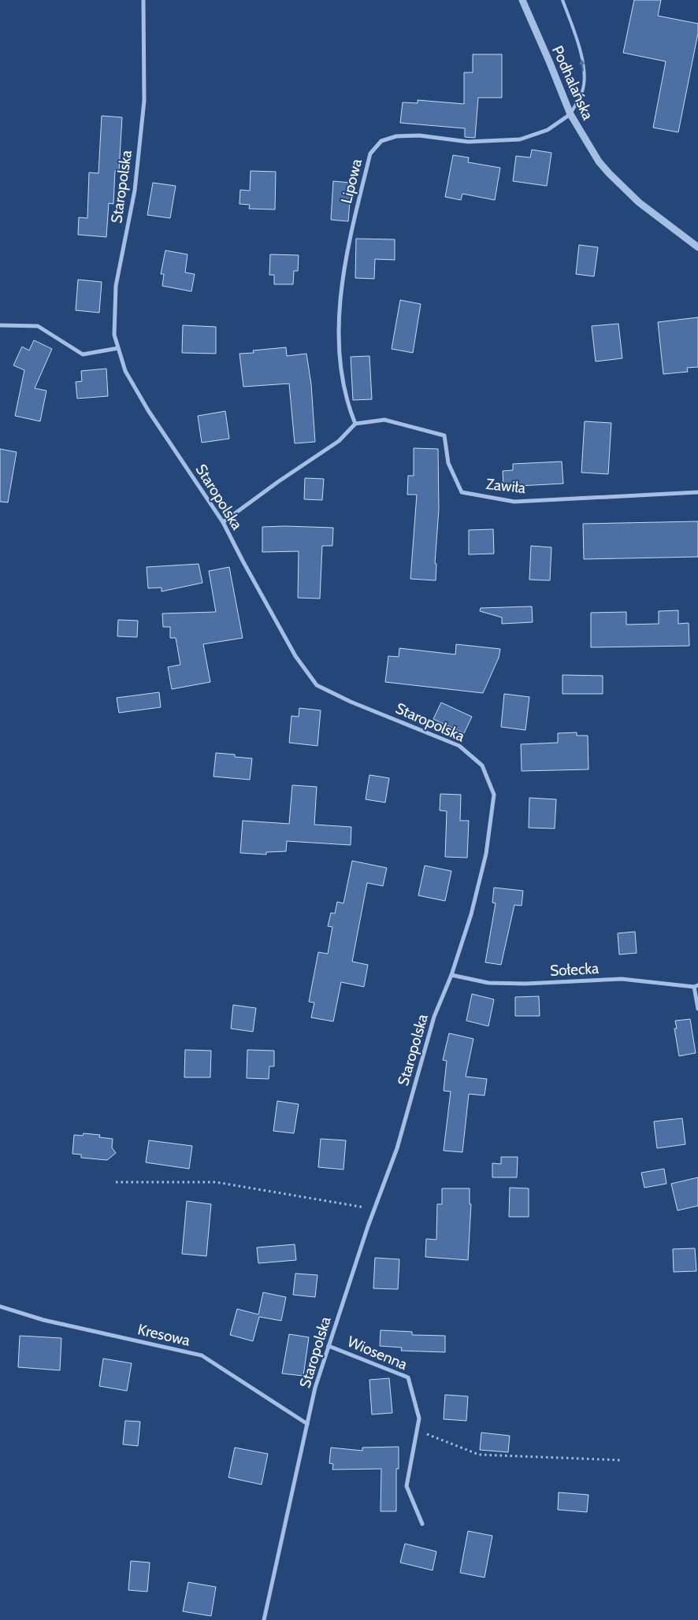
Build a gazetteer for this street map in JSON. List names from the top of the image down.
{
  "streets": {
    "street": [
      "Podhalańska",
      "Lipowa",
      "Staropolska",
      "Zawiła",
      "Sołecka",
      "Kresowa",
      "Wiosenna"
    ]
  },
  "crossings": [
    ["Podhalańska", "Lipowa"],
    ["Lipowa", "Zawiła"],
    ["Staropolska", "Sołecka"],
    ["Staropolska", "Kresowa"],
    ["Staropolska", "Wiosenna"]
  ]
}
